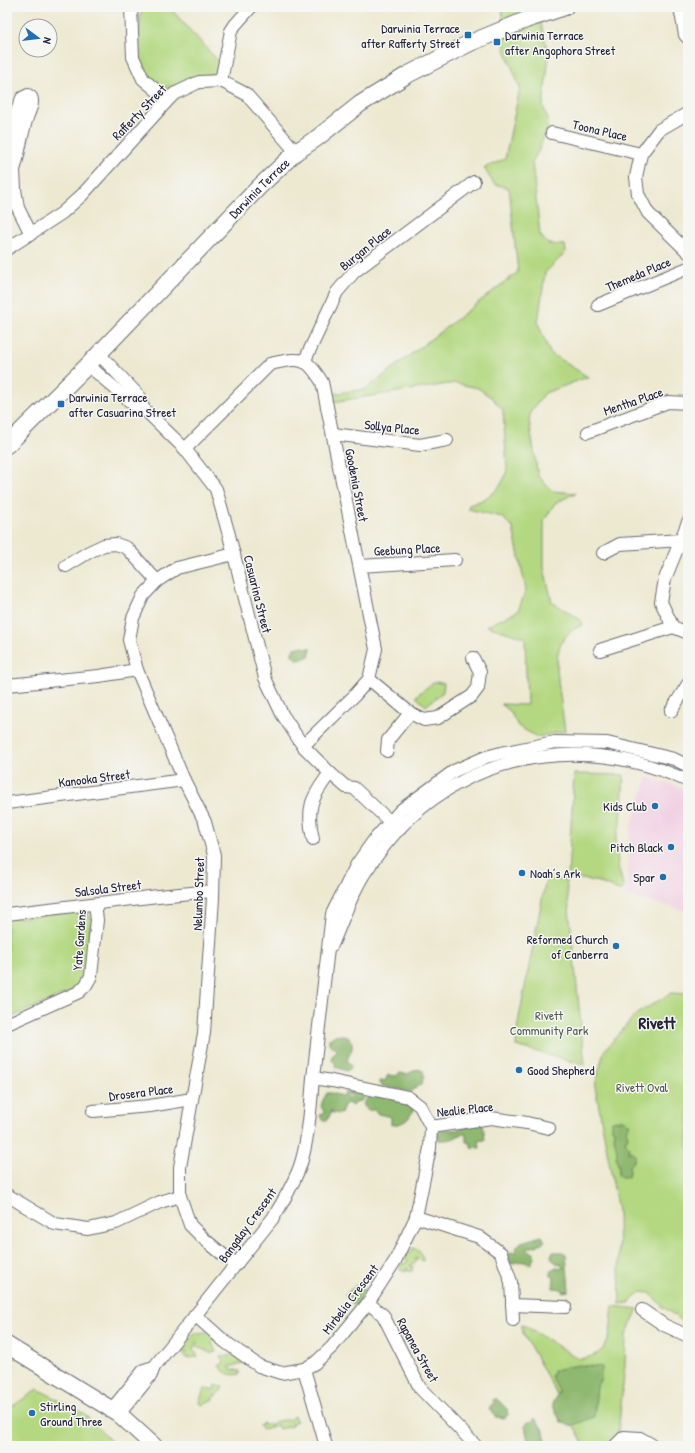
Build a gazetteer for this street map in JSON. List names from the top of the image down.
{
  "streets": {
    "main road": ["Darwinia Terrace"],
    "street": [
      "Rafferty Street",
      "Toona Place",
      "Burgan Place",
      "Themeda Place",
      "Mentha Place",
      "Sollya Place",
      "Goodenia Street",
      "Geebung Place",
      "Casuarina Street",
      "Kanooka Street",
      "Salsola Street",
      "Nelumbo Street",
      "Yate Gardens",
      "Drosera Place",
      "Nealie Place",
      "Bangalay Crescent",
      "Mirbelia Crescent",
      "Rapanea Street"
    ]
  },
  "crossings": [
    ["Rafferty Street", "Darwinia Terrace"],
    ["Darwinia Terrace", "Casuarina Street"],
    ["Burgan Place", "Goodenia Street"],
    ["Sollya Place", "Goodenia Street"],
    ["Goodenia Street", "Geebung Place"],
    ["Goodenia Street", "Casuarina Street"],
    ["Casuarina Street", "Nelumbo Street"],
    ["Casuarina Street", "Bangalay Crescent"],
    ["Kanooka Street", "Nelumbo Street"],
    ["Salsola Street", "Nelumbo Street"],
    ["Salsola Street", "Yate Gardens"],
    ["Nelumbo Street", "Drosera Place"],
    ["Nelumbo Street", "Bangalay Crescent"],
    ["Nealie Place", "Mirbelia Crescent"],
    ["Bangalay Crescent", "Mirbelia Crescent"],
    ["Mirbelia Crescent", "Rapanea Street"]
  ],
  "districts": ["Rivett"],
  "parks": ["Rivett Community Park", "Rivett Oval"],
  "places": {
    "transit": ["Darwinia Terrace after Rafferty Street", "Darwinia Terrace after Angophora Street", "Darwinia Terrace after Casuarina Street"],
    "other": [
      "Kids Club",
      "Pitch Black",
      "Noah’s Ark",
      "Spar",
      "Reformed Church of Canberra",
      "Good Shepherd",
      "Stirling Ground Three"
    ]
  },
  "north": "right"
}
